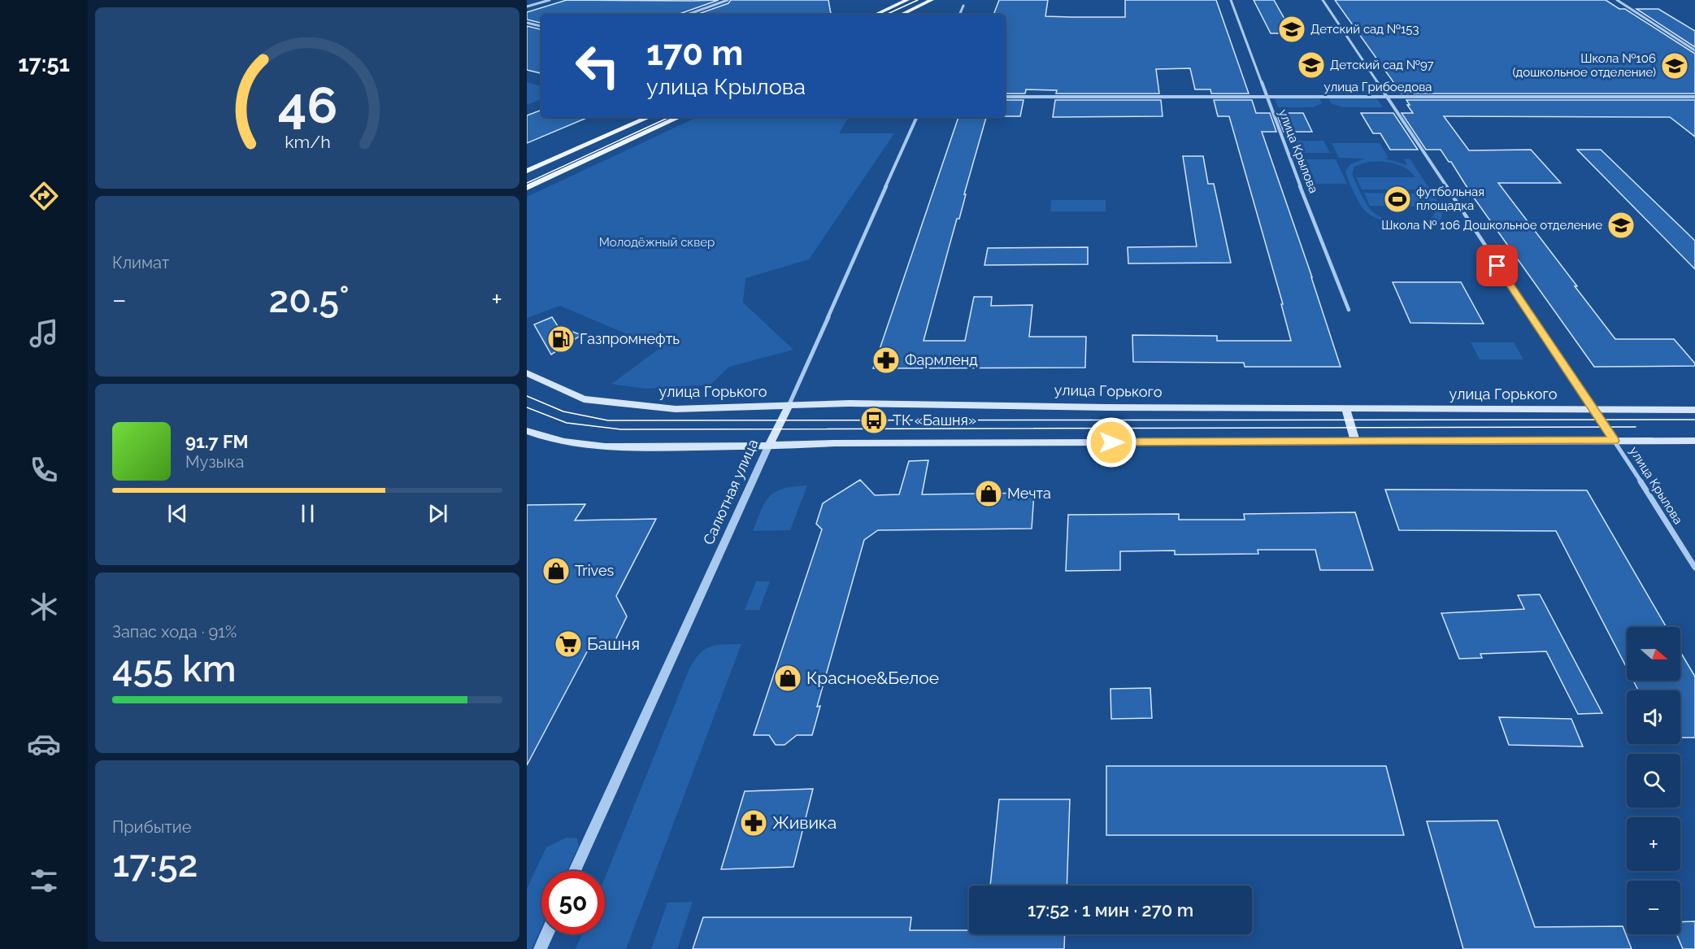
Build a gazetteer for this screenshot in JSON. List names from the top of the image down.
{
  "streets": {
    "main road": ["улица Горького", "Салютная улица"],
    "street": ["улица Грибоедова", "улица Крылова"]
  },
  "crossings": [
    ["улица Грибоедова", "улица Крылова"],
    ["улица Крылова", "улица Горького"],
    ["улица Горького", "Салютная улица"]
  ],
  "parks": ["Молодёжный сквер"],
  "places": {
    "school or university": [
      "Детский сад №153",
      "Детский сад №97",
      "Школа №106 (дошкольное отделение)",
      "Школа № 106 Дошкольное отделение"
    ],
    "sports": ["футбольная площадка"],
    "fuel station": ["Газпромнефть"],
    "pharmacy": ["Фармленд", "Живика"],
    "bus stop": ["ТК «Башня»"],
    "shop": ["Мечта", "Trives", "Красное&Белое"],
    "supermarket": ["Башня"]
  },
  "north": "right",
  "page": {
    "tabs": "17:51",
    "turn": ["170 m", "улица Крылова"],
    "tile": [
      "Климат",
      ["Запас хода · 91%", "455 km"],
      ["Прибытие", "17:52"]
    ],
    "heat": ["−", "20.5°", "+"],
    "song": ["91.7 FM", "Музыка"],
    "map_buttons": ["+", "−"],
    "limit": "50",
    "trip": "17:52 · 1 мин · 270 m",
    "gauge": ["46", "km/h"]
  }
}
